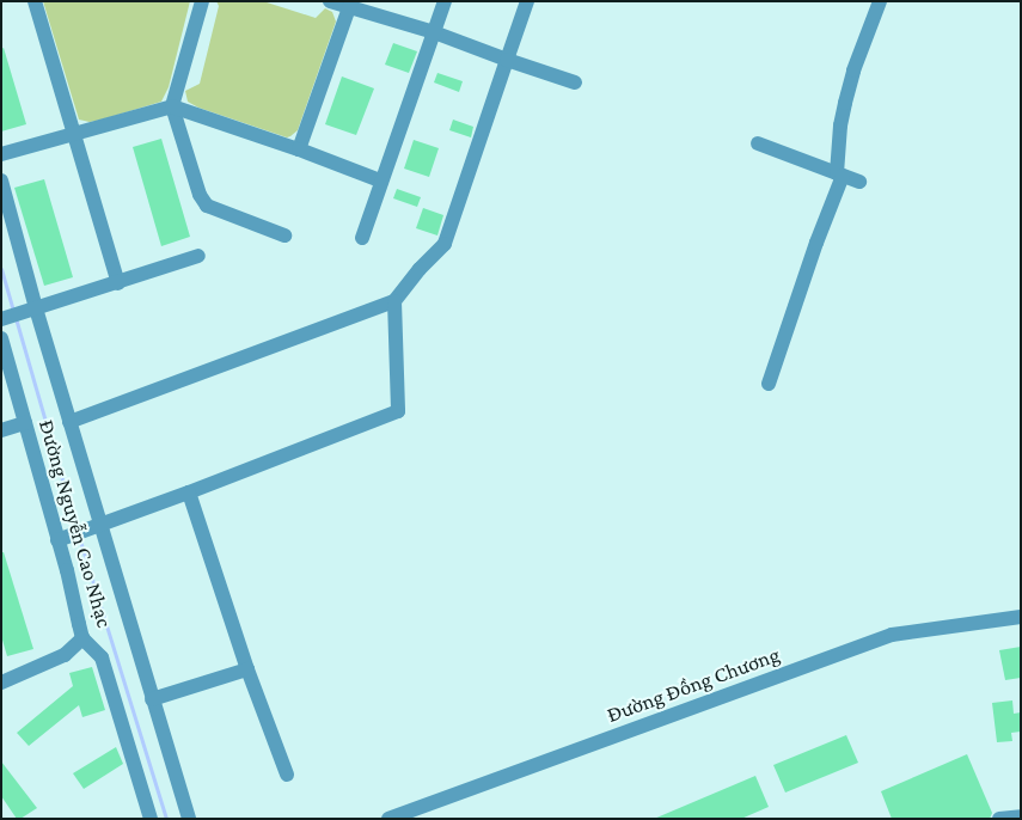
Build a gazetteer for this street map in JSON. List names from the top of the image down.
{
  "streets": {
    "street": ["Đường Nguyễn Cao Nhạc", "Đường Đồng Chương"]
  }
}
